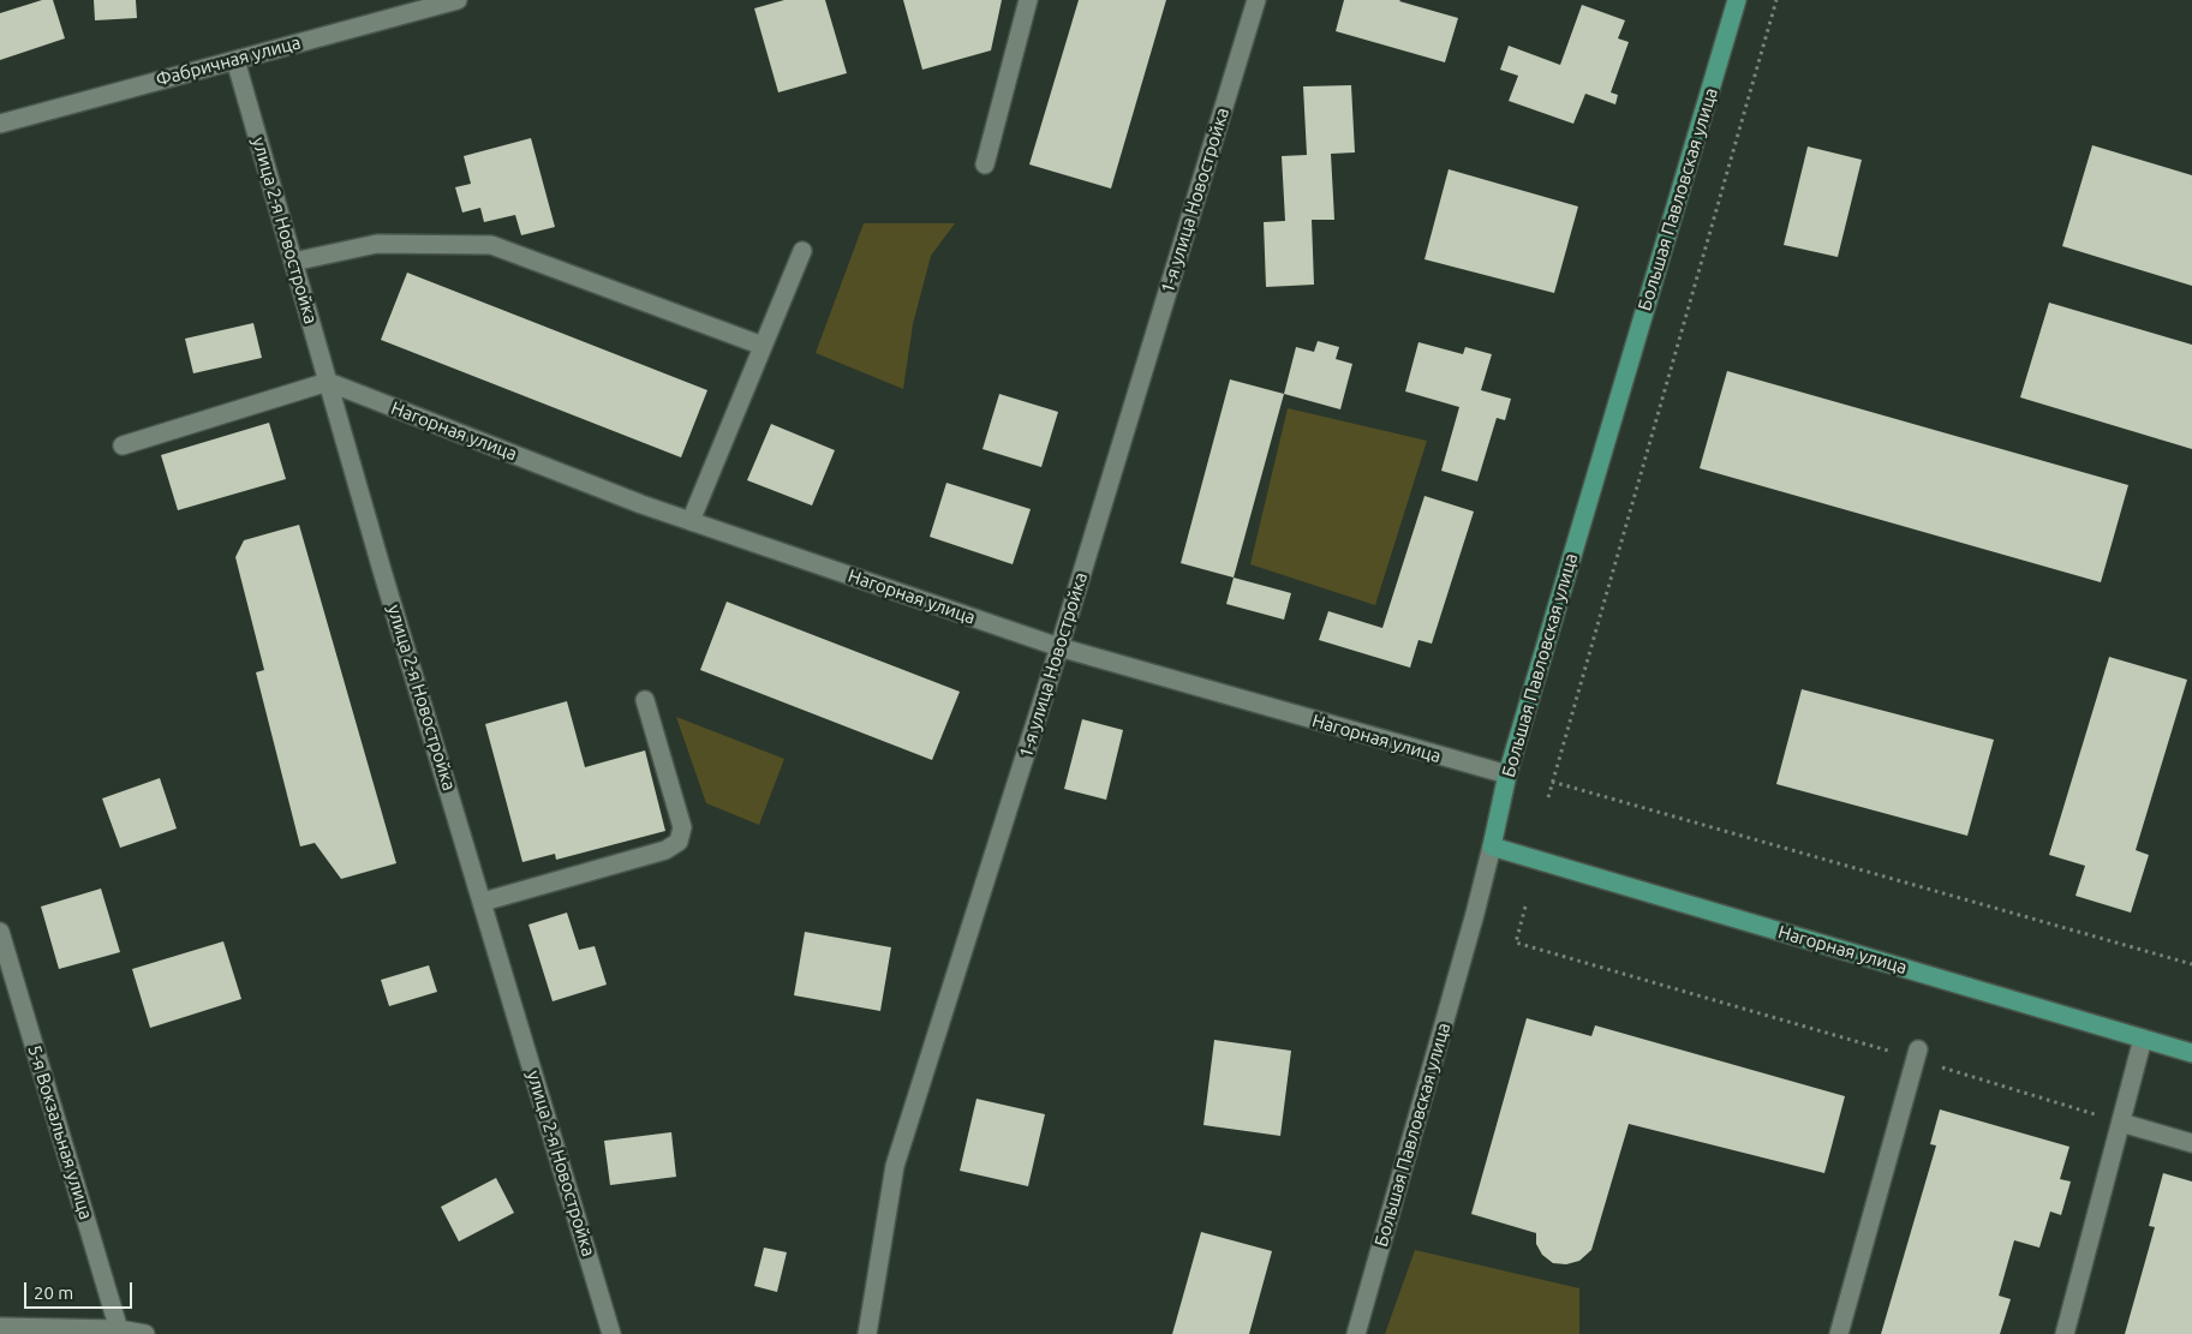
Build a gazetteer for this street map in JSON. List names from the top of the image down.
{
  "streets": {
    "main road": ["Большая Павловская улица", "Нагорная улица"],
    "street": [
      "Фабричная улица",
      "1-я улица Новостройка",
      "улица 2-я Новостройка",
      "5-я Вокзальная улица"
    ]
  },
  "crossings": [
    ["Фабричная улица", "улица 2-я Новостройка"],
    ["Большая Павловская улица", "Нагорная улица"],
    ["1-я улица Новостройка", "Нагорная улица"],
    ["улица 2-я Новостройка", "Нагорная улица"]
  ],
  "scale_bar": "20 m"
}
